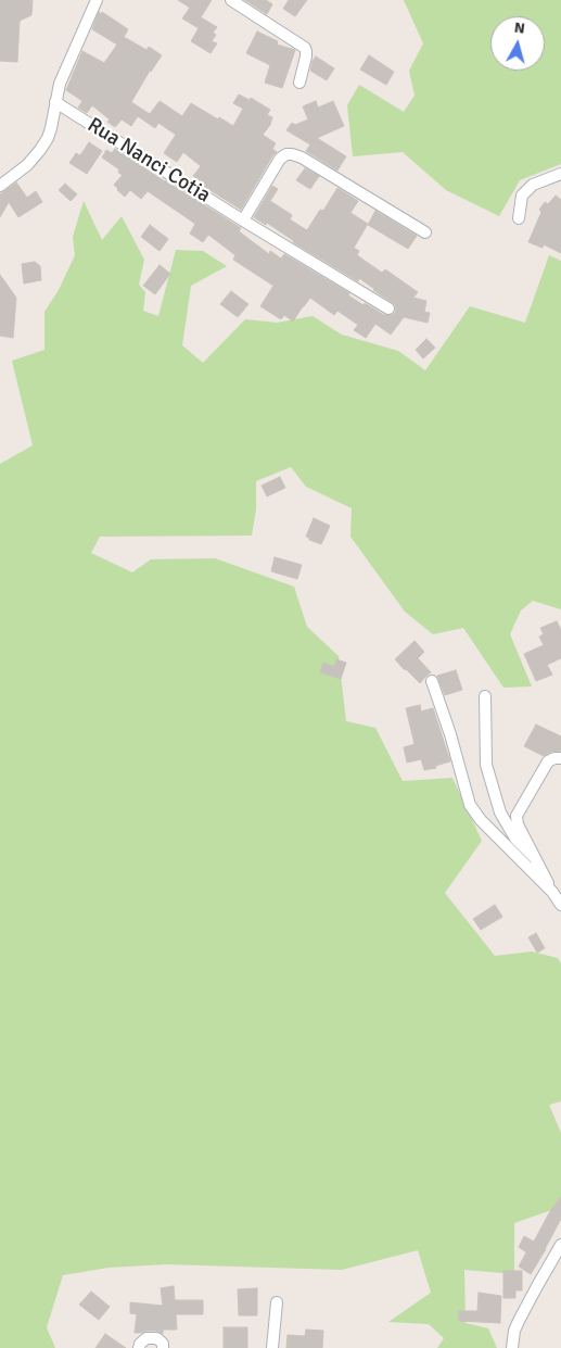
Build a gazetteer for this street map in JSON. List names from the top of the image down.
{
  "streets": {
    "street": ["Rua Nanci Cotia"]
  },
  "north": "top"
}
